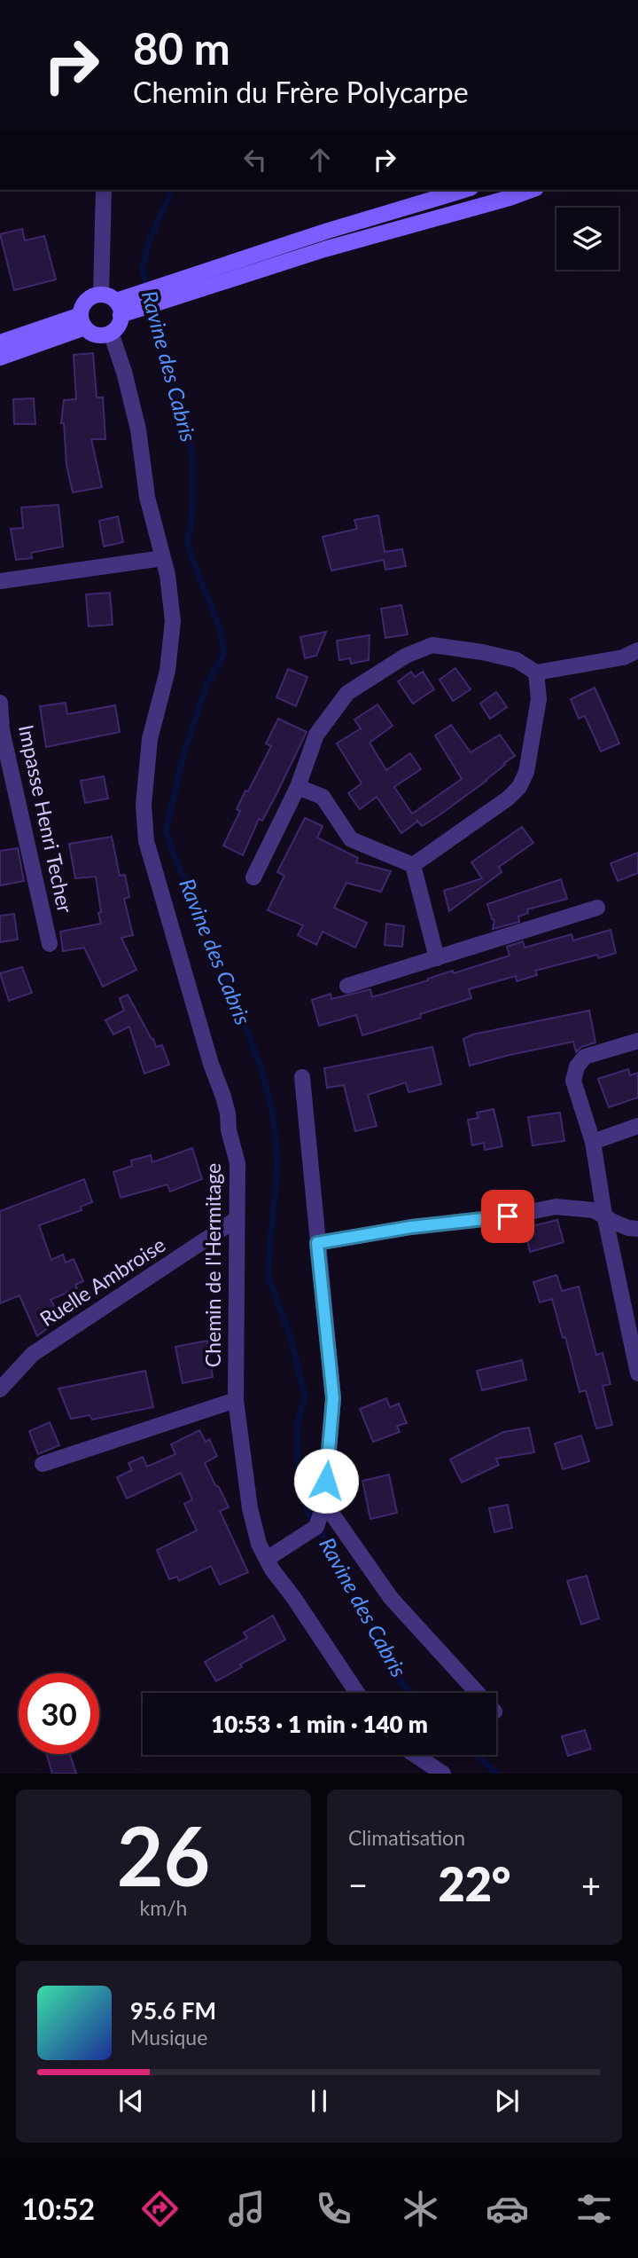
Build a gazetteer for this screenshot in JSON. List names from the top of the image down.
{
  "streets": {
    "street": ["Impasse Henri Techer", "Chemin de l'Hermitage", "Ruelle Ambroise"]
  },
  "crossings": [
    ["Chemin de l'Hermitage", "Ruelle Ambroise"]
  ],
  "water": ["Ravine des Cabris"],
  "page": {
    "turn": ["80 m", "Chemin du Frère Polycarpe"],
    "limit": "30",
    "trip": "10:53 · 1 min · 140 m",
    "tile": [
      ["26", "km/h"],
      "Climatisation"
    ],
    "heat": ["−", "22°", "+"],
    "song": ["95.6 FM", "Musique"],
    "tabs": "10:52"
  }
}
